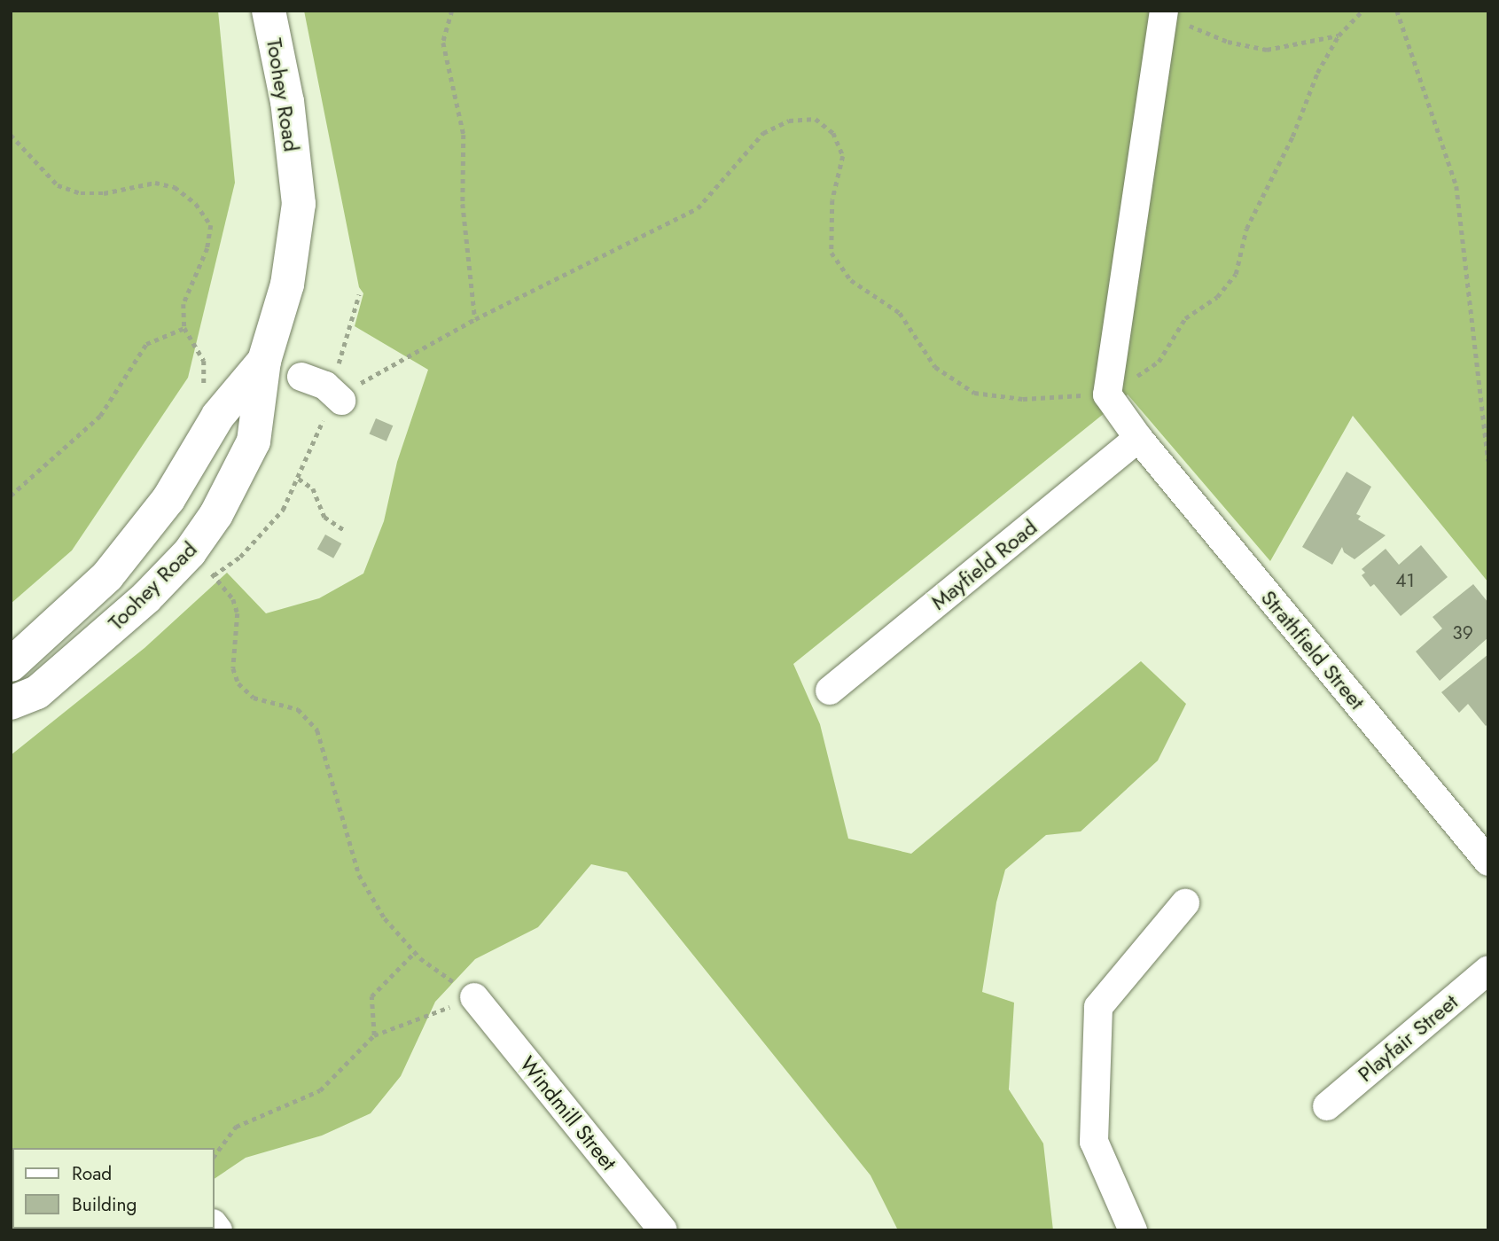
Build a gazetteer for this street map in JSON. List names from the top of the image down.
{
  "streets": {
    "main road": ["Toohey Road"],
    "street": [
      "Mayfield Road",
      "Strathfield Street",
      "Playfair Street",
      "Windmill Street"
    ]
  },
  "crossings": [
    ["Mayfield Road", "Strathfield Street"]
  ],
  "house_numbers": ["41", "39"],
  "legend": ["Road", "Building"]
}
